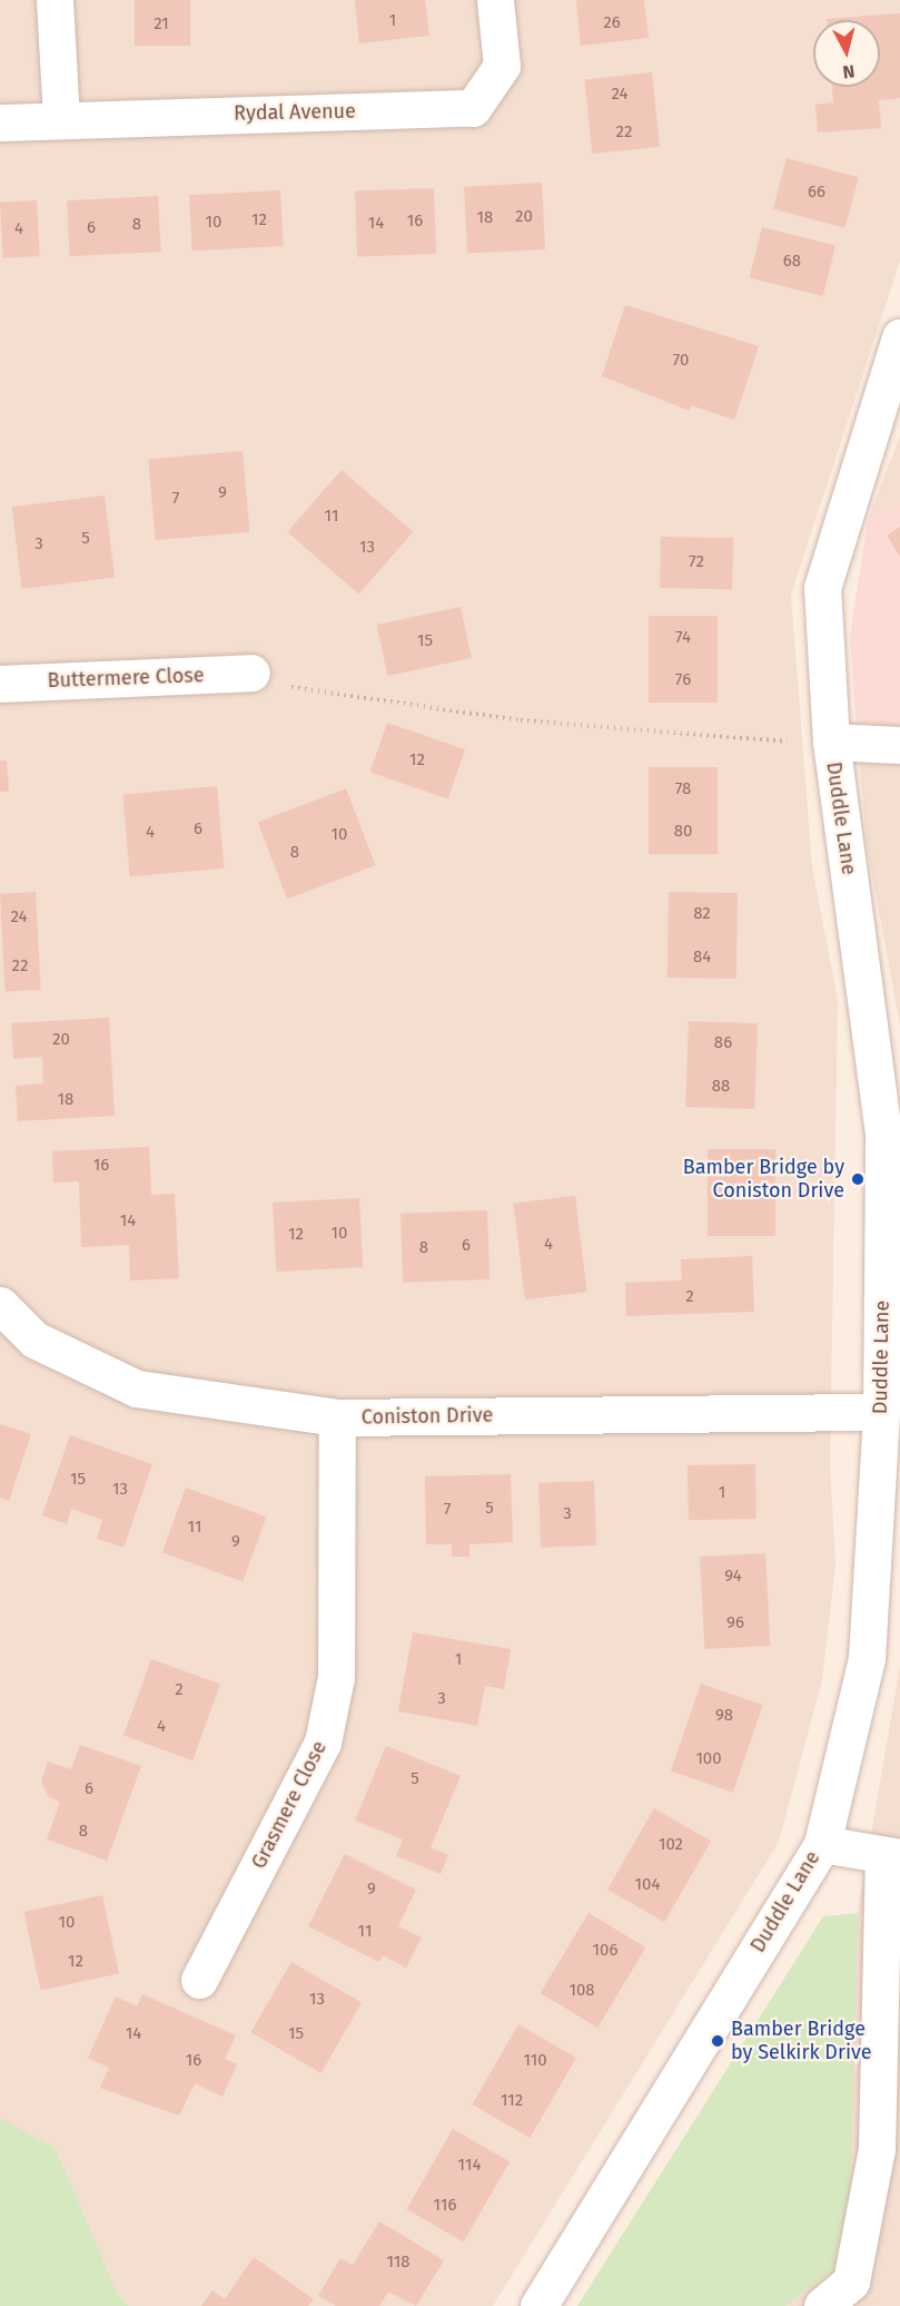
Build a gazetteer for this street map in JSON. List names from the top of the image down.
{
  "streets": {
    "street": [
      "Rydal Avenue",
      "Buttermere Close",
      "Duddle Lane",
      "Coniston Drive",
      "Grasmere Close"
    ]
  },
  "crossings": [
    ["Duddle Lane", "Coniston Drive"],
    ["Coniston Drive", "Grasmere Close"]
  ],
  "places": ["Bamber Bridge by Coniston Drive", "Bamber Bridge by Selkirk Drive"],
  "house_numbers": [
    "1",
    "26",
    "21",
    "24",
    "22",
    "66",
    "20",
    "18",
    "12",
    "16",
    "10",
    "14",
    "8",
    "6",
    "4",
    "68",
    "70",
    "9",
    "7",
    "11",
    "5",
    "3",
    "13",
    "72",
    "74",
    "15",
    "76",
    "12",
    "78",
    "6",
    "80",
    "4",
    "10",
    "8",
    "82",
    "24",
    "84",
    "22",
    "20",
    "86",
    "88",
    "18",
    "16",
    "14",
    "10",
    "12",
    "4",
    "6",
    "8",
    "2",
    "15",
    "13",
    "1",
    "5",
    "7",
    "3",
    "11",
    "9",
    "94",
    "96",
    "1",
    "2",
    "3",
    "98",
    "4",
    "100",
    "5",
    "6",
    "8",
    "102",
    "104",
    "9",
    "10",
    "11",
    "106",
    "12",
    "108",
    "13",
    "14",
    "15",
    "16",
    "110",
    "112",
    "114",
    "116",
    "118"
  ],
  "north": "bottom"
}
